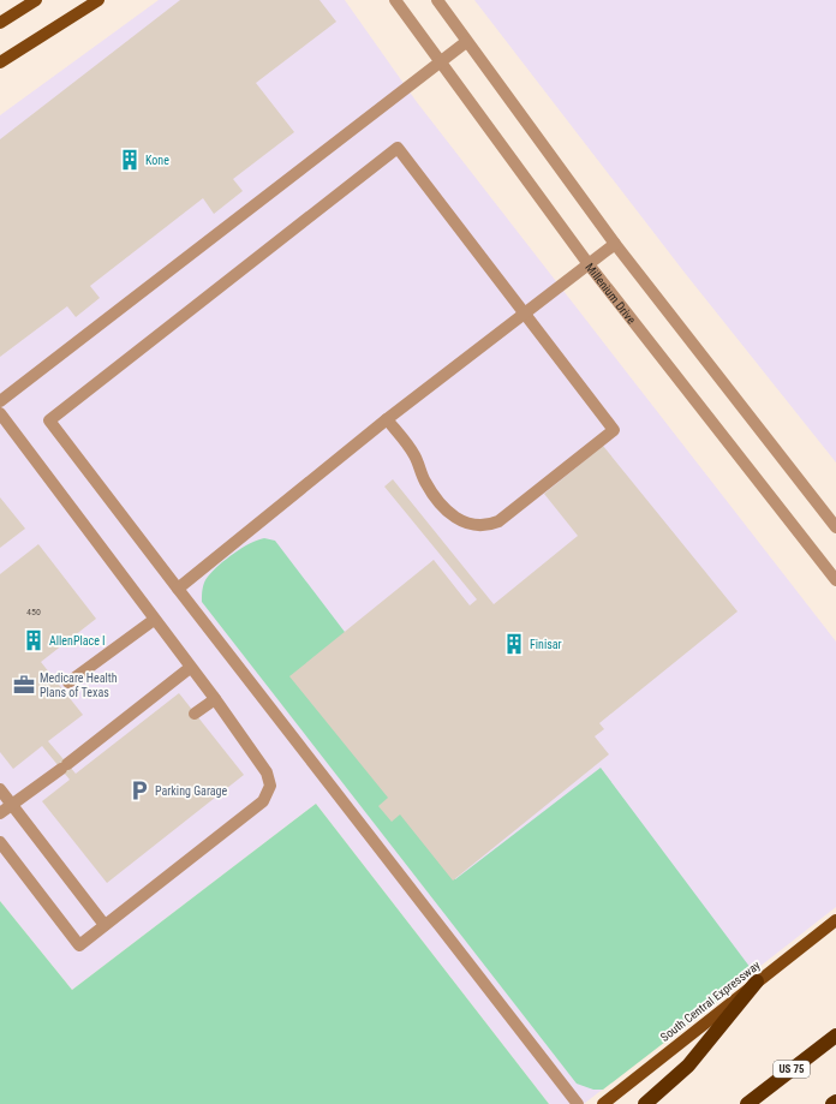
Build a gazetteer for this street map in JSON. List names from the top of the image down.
{
  "streets": {
    "highway": ["US 75"],
    "main road": ["South Central Expressway"],
    "street": ["Millenium Drive"]
  },
  "places": {
    "building": ["Kone", "AllenPlace I", "Finisar"],
    "office": ["Medicare Health Plans of Texas"],
    "parking": ["Parking Garage"]
  },
  "house_numbers": ["450"]
}
